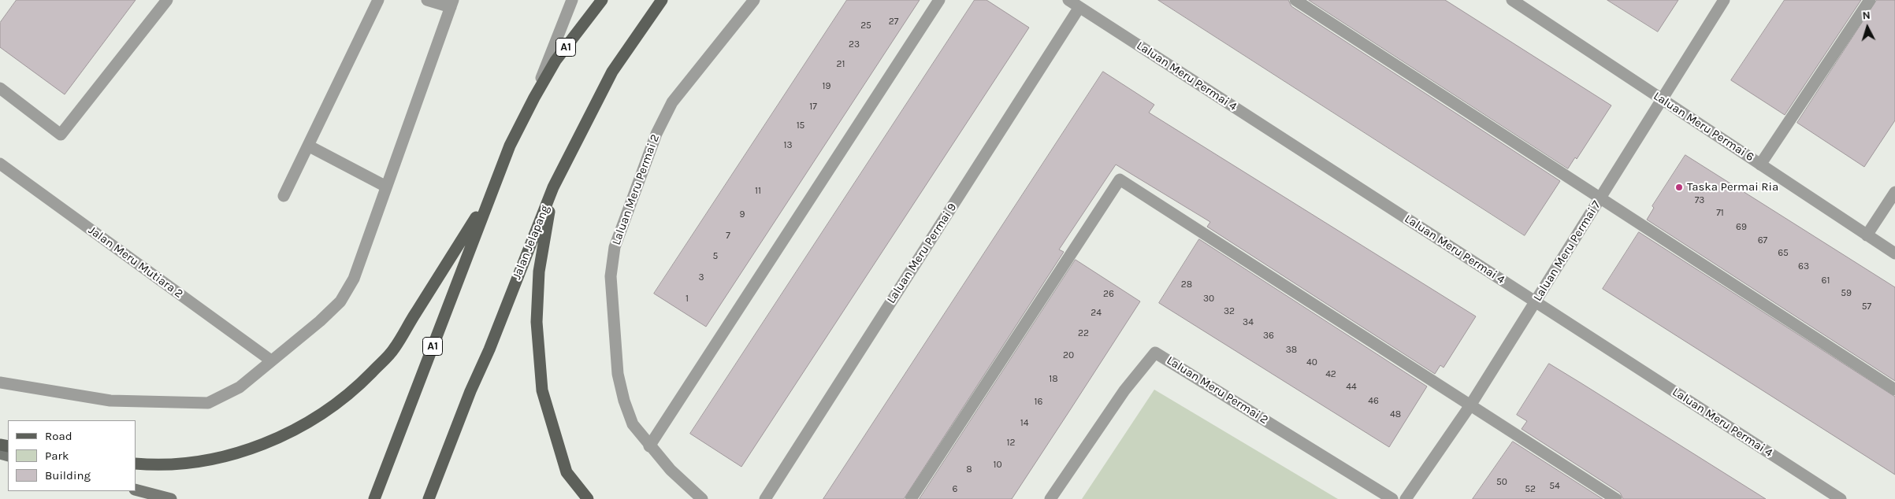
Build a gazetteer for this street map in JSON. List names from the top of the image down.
{
  "streets": {
    "main road": ["A1", "Jalan Jelapang"],
    "street": [
      "Laluan Meru Permai 4",
      "Laluan Meru Permai 6",
      "Laluan Meru Permai 2",
      "Laluan Meru Permai 7",
      "Laluan Meru Permai 9",
      "Jalan Meru Mutiara 2"
    ]
  },
  "crossings": [
    ["Laluan Meru Permai 4", "Laluan Meru Permai 7"],
    ["Laluan Meru Permai 4", "Laluan Meru Permai 9"],
    ["Laluan Meru Permai 6", "Laluan Meru Permai 7"]
  ],
  "places": ["Taska Permai Ria"],
  "house_numbers": [
    "27",
    "25",
    "23",
    "21",
    "19",
    "17",
    "15",
    "13",
    "11",
    "73",
    "71",
    "9",
    "69",
    "7",
    "67",
    "65",
    "5",
    "63",
    "3",
    "61",
    "28",
    "59",
    "26",
    "1",
    "30",
    "57",
    "32",
    "24",
    "34",
    "22",
    "36",
    "38",
    "20",
    "40",
    "42",
    "18",
    "44",
    "46",
    "16",
    "48",
    "14",
    "12",
    "10",
    "8",
    "50",
    "54",
    "6",
    "52"
  ],
  "legend": ["Road", "Park", "Building"],
  "north": "top"
}
